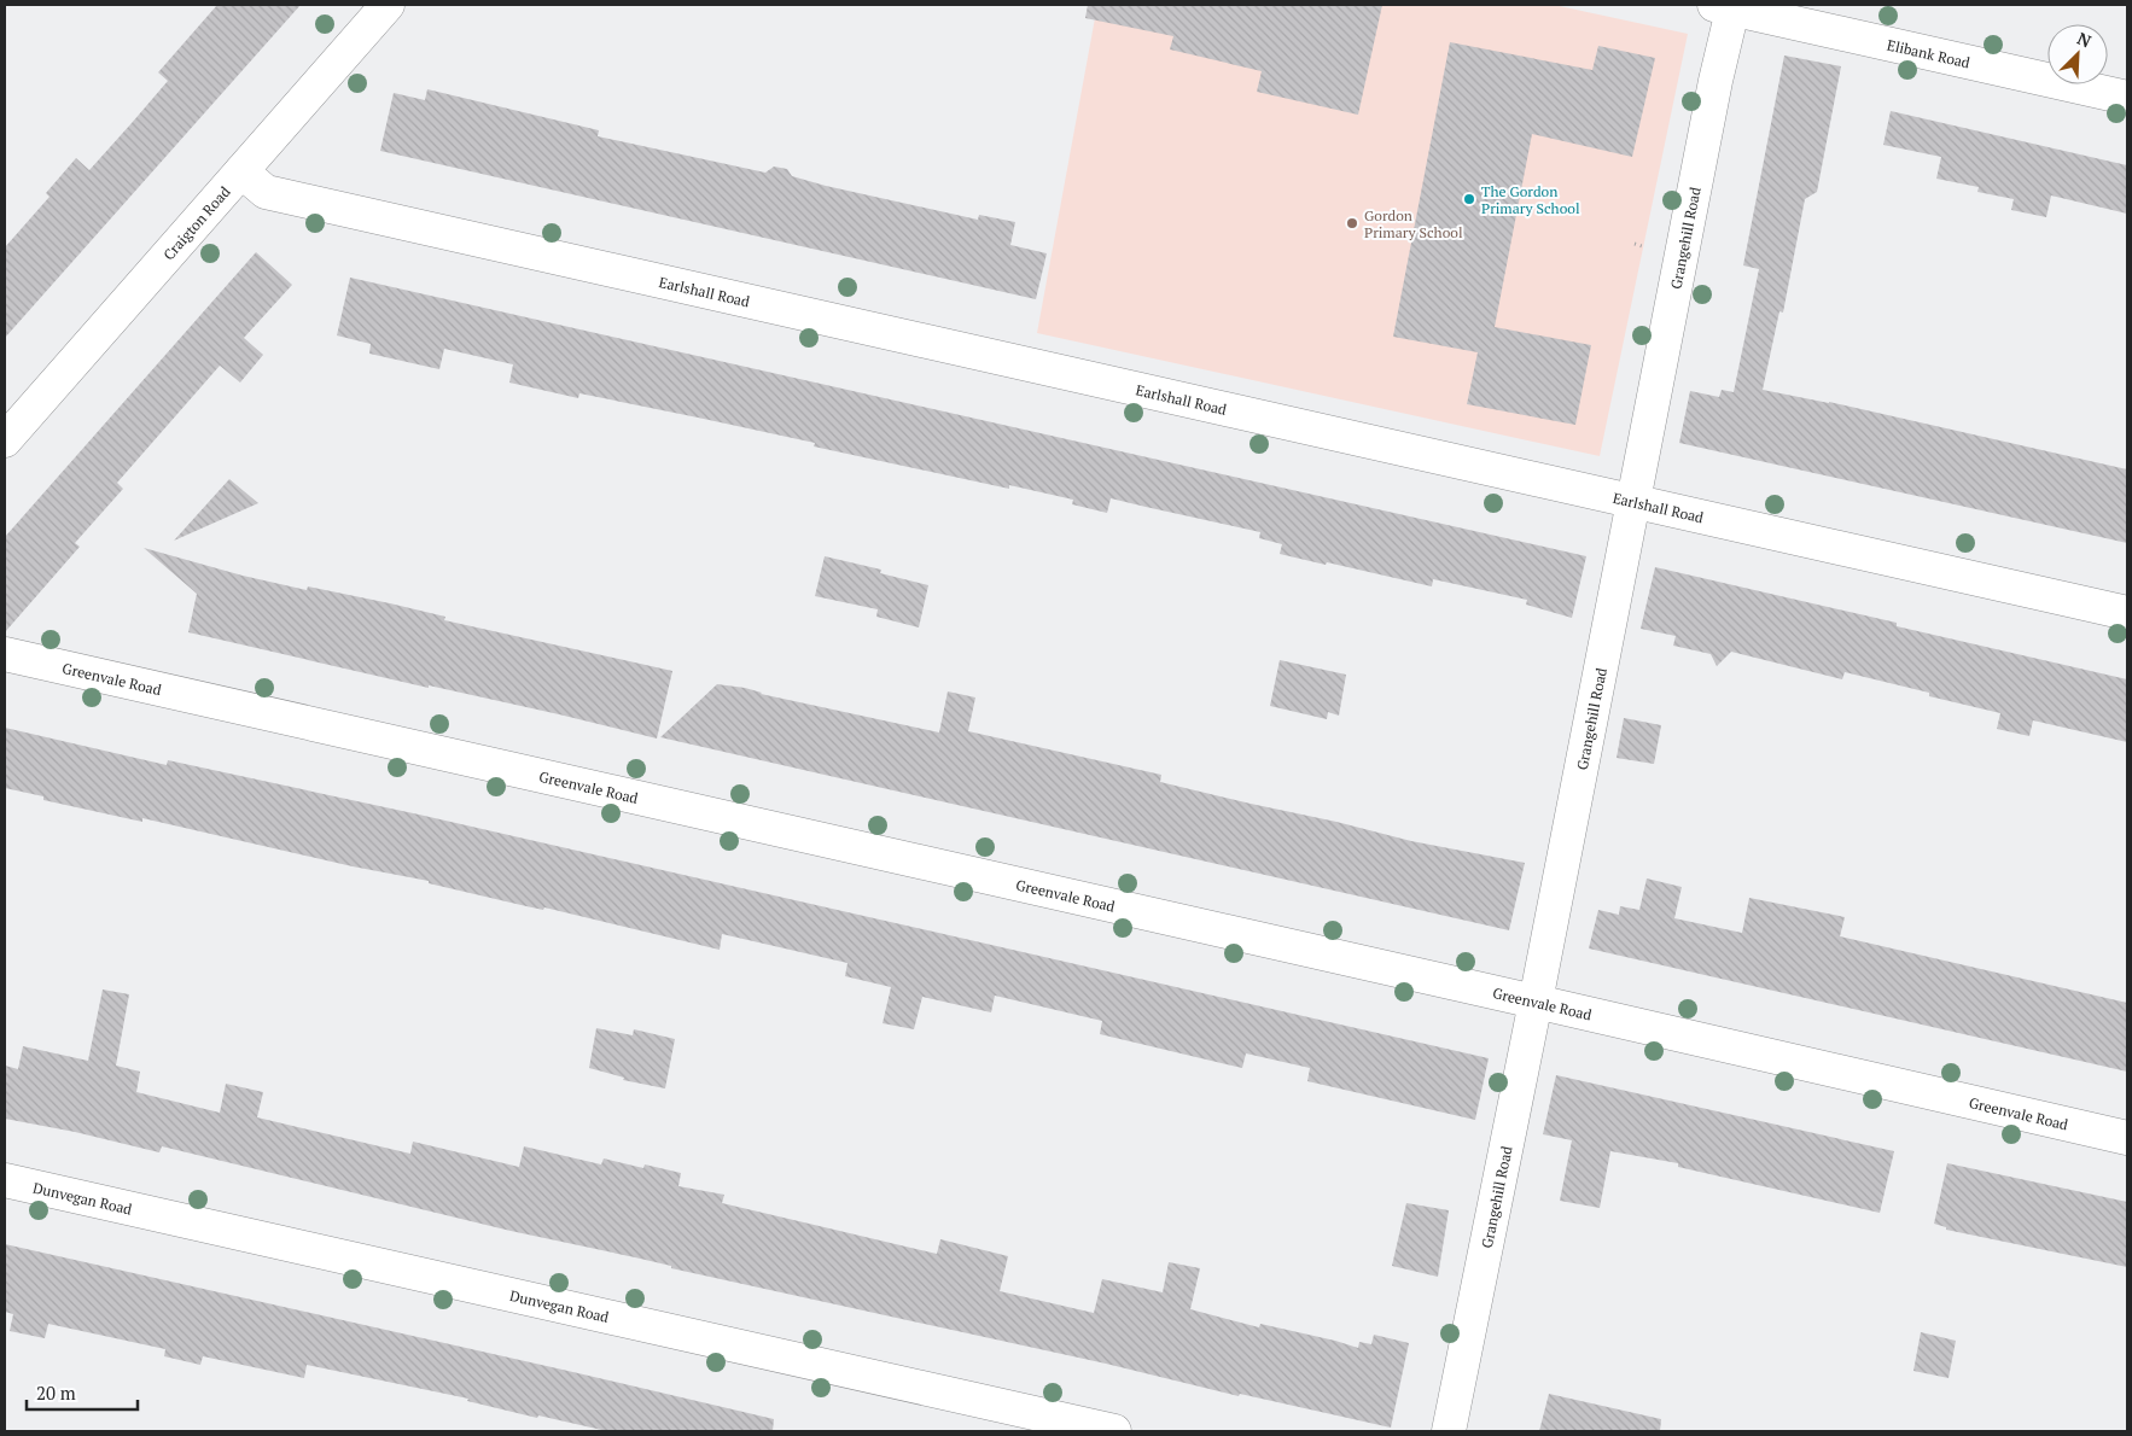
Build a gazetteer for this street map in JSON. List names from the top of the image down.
{
  "streets": {
    "street": [
      "Elibank Road",
      "Craigton Road",
      "Grangehill Road",
      "Earlshall Road",
      "Greenvale Road",
      "Dunvegan Road"
    ]
  },
  "crossings": [
    ["Elibank Road", "Grangehill Road"],
    ["Craigton Road", "Earlshall Road"],
    ["Grangehill Road", "Earlshall Road"],
    ["Grangehill Road", "Greenvale Road"]
  ],
  "places": ["The Gordon Primary School", "Gordon Primary School"],
  "scale_bar": "20 m",
  "north": "top right"
}
